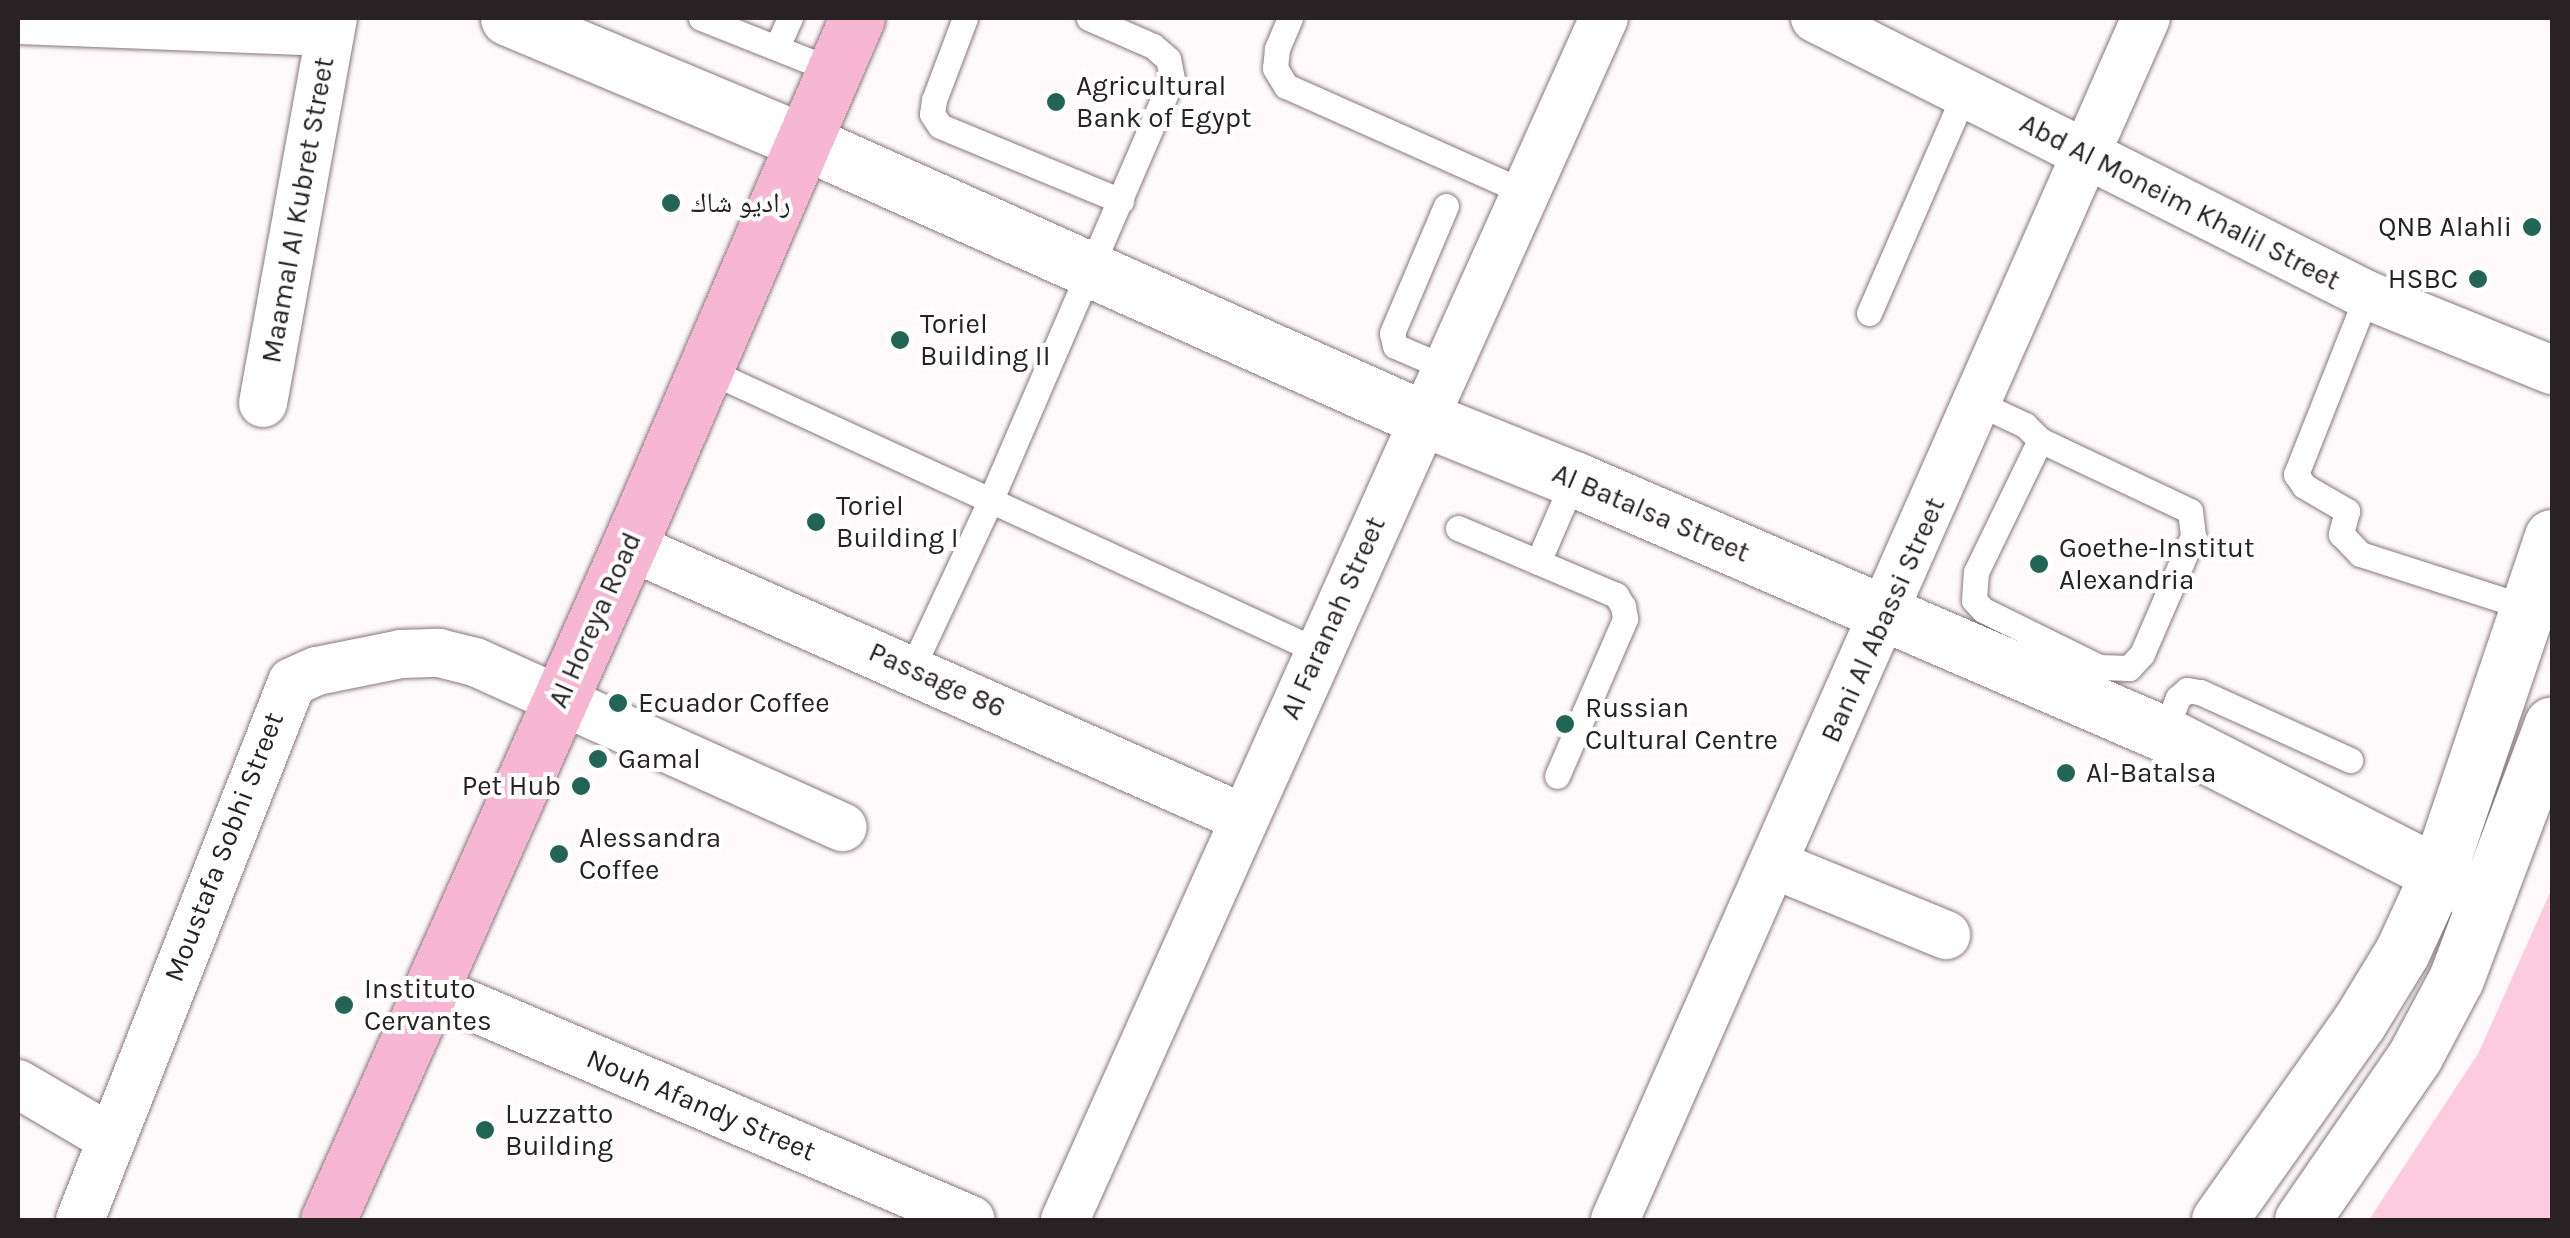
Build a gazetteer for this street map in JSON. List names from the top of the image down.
{
  "streets": {
    "main road": ["Al Horeya Road"],
    "street": [
      "Abd Al Moneim Khalil Street",
      "Maamal Al Kubret Street",
      "Al Batalsa Street",
      "Al Faranah Street",
      "Bani Al Abassi Street",
      "Passage 86",
      "Moustafa Sobhi Street",
      "Nouh Afandy Street"
    ]
  },
  "crossings": [
    ["Abd Al Moneim Khalil Street", "Bani Al Abassi Street"],
    ["Al Batalsa Street", "Al Faranah Street"],
    ["Al Batalsa Street", "Al Horeya Road"],
    ["Al Batalsa Street", "Bani Al Abassi Street"],
    ["Al Faranah Street", "Passage 86"],
    ["Al Horeya Road", "Passage 86"],
    ["Al Horeya Road", "Moustafa Sobhi Street"],
    ["Al Horeya Road", "Nouh Afandy Street"]
  ],
  "places": [
    "Agricultural Bank of Egypt",
    "راديو شاك",
    "QNB Alahli",
    "HSBC",
    "Toriel Building II",
    "Toriel Building I",
    "Goethe-Institut Alexandria",
    "Ecuador Coffee",
    "Russian Cultural Centre",
    "Gamal",
    "Al-Batalsa",
    "Pet Hub",
    "Alessandra Coffee",
    "Instituto Cervantes",
    "Luzzatto Building"
  ]
}
